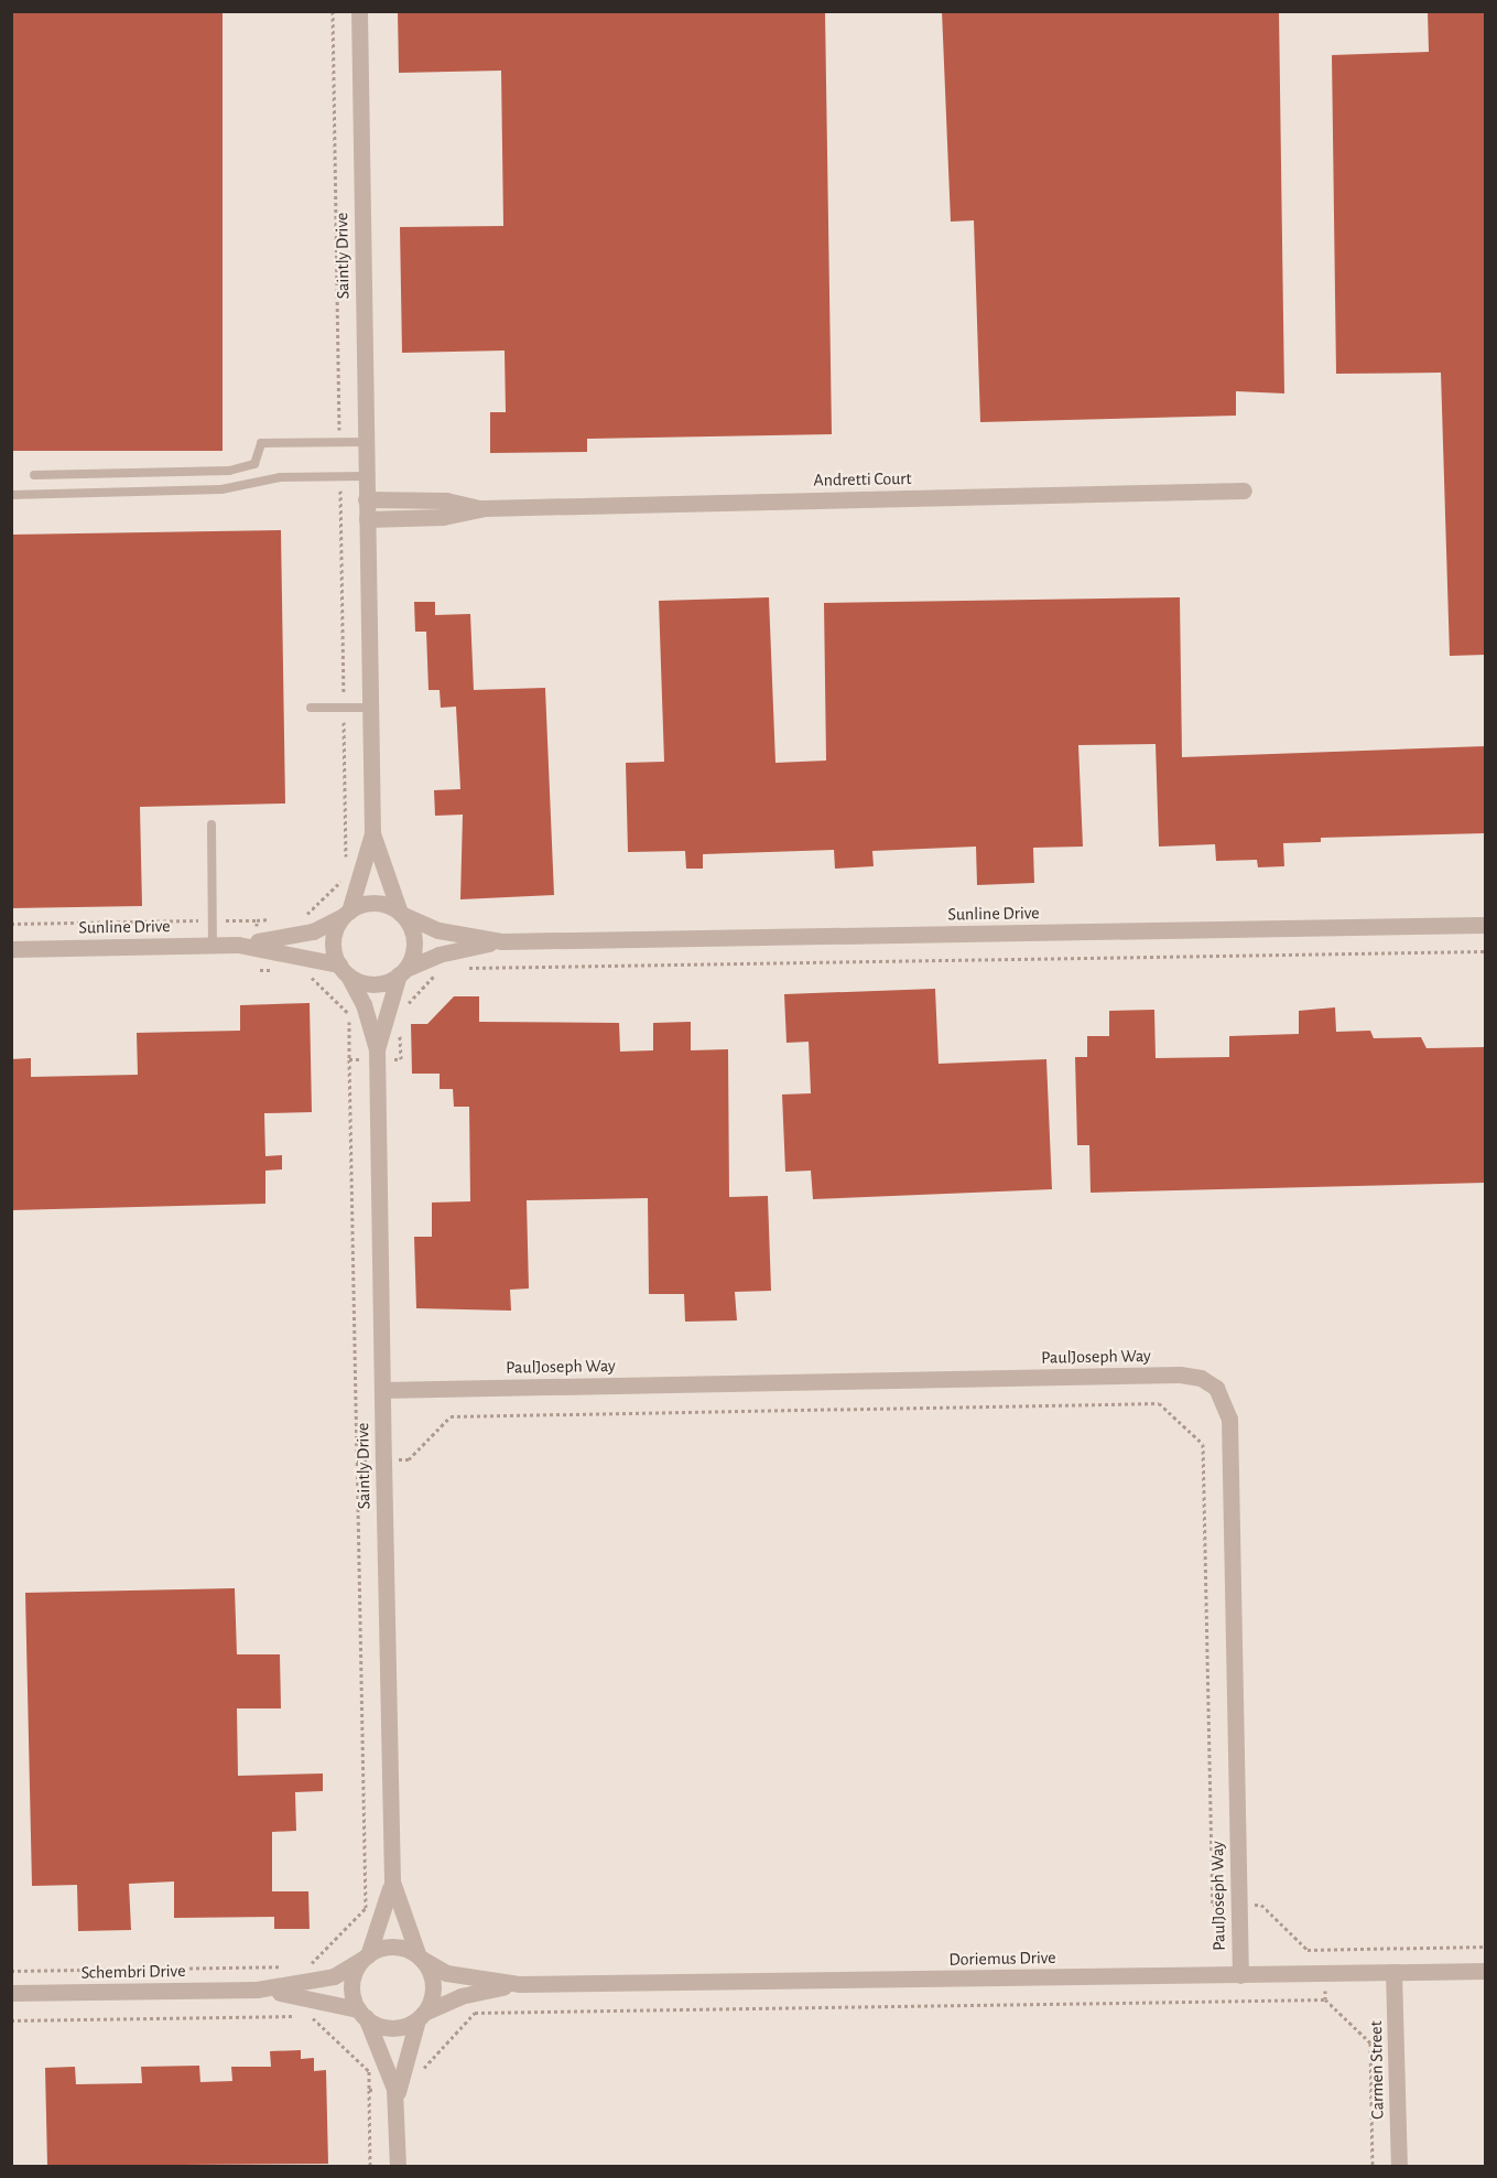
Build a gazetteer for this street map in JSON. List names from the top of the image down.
{
  "streets": {
    "street": [
      "Saintly Drive",
      "Andretti Court",
      "Sunline Drive",
      "PaulJoseph Way",
      "Doriemus Drive",
      "Schembri Drive",
      "Carmen Street"
    ]
  },
  "crossings": [
    ["Saintly Drive", "Sunline Drive"],
    ["Saintly Drive", "PaulJoseph Way"],
    ["Saintly Drive", "Doriemus Drive"],
    ["Saintly Drive", "Schembri Drive"],
    ["PaulJoseph Way", "Doriemus Drive"],
    ["Doriemus Drive", "Schembri Drive"],
    ["Doriemus Drive", "Carmen Street"]
  ]
}
